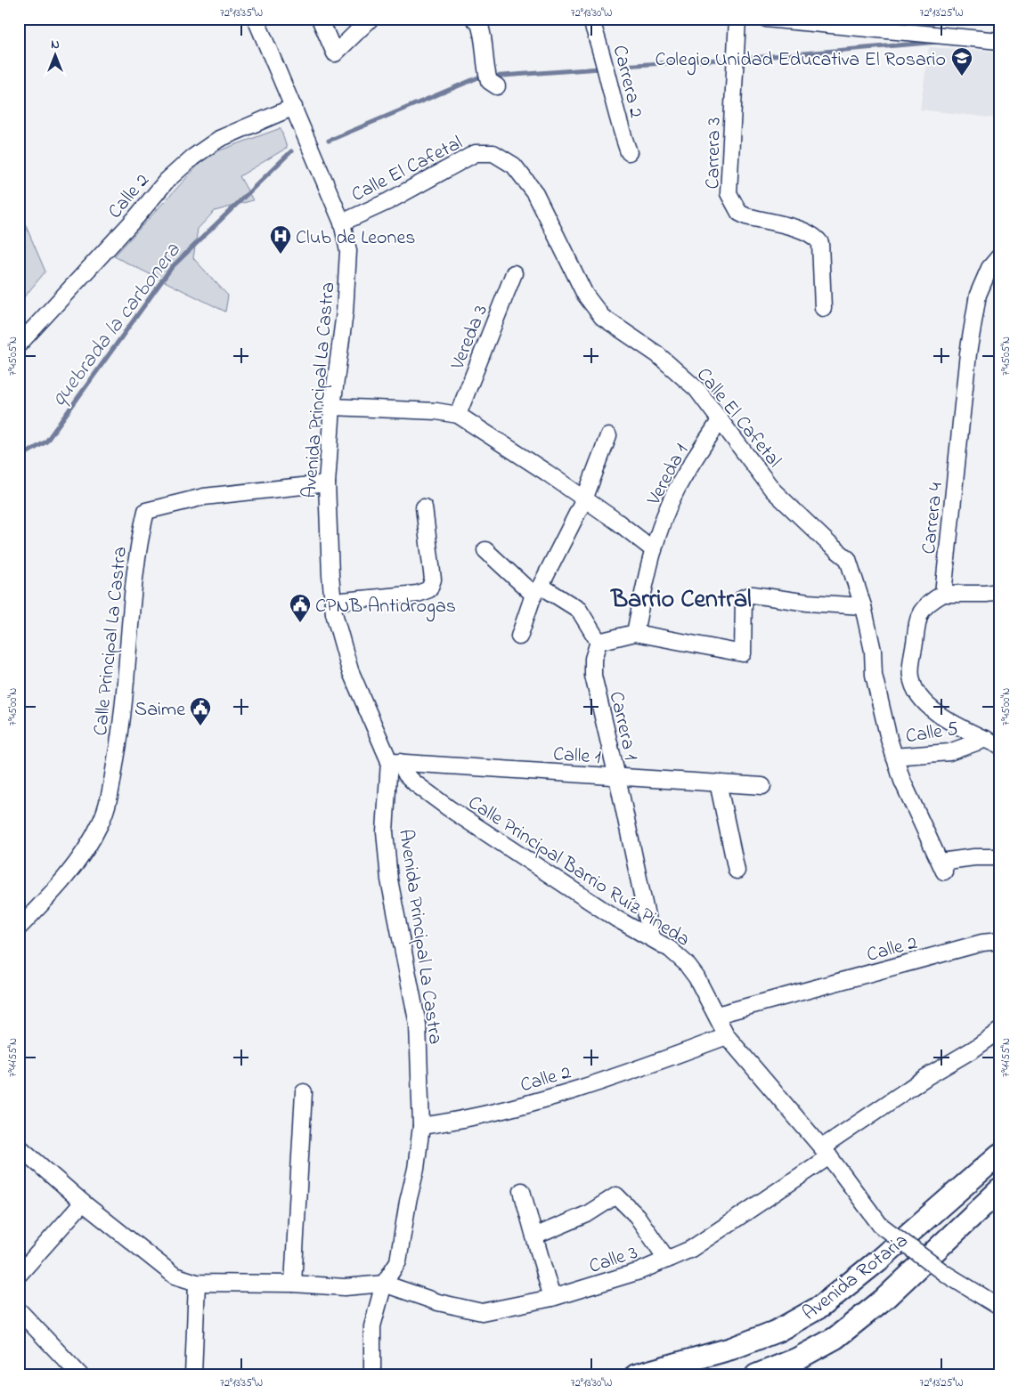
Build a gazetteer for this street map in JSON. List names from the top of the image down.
{
  "streets": {
    "main road": ["Avenida Rotaria"],
    "street": [
      "Carrera 2",
      "Carrera 3",
      "Calle El Cafetal",
      "Calle 2",
      "Vereda 3",
      "Avenida Principal La Castra",
      "Vereda 1",
      "Carrera 4",
      "Calle Principal La Castra",
      "Carrera 1",
      "Calle 5",
      "Calle 1",
      "Calle Principal Barrio Ruíz Pineda",
      "Calle 3"
    ]
  },
  "crossings": [
    ["Calle El Cafetal", "Avenida Principal La Castra"],
    ["Calle El Cafetal", "Vereda 1"],
    ["Calle El Cafetal", "Calle 5"],
    ["Calle 2", "Avenida Principal La Castra"],
    ["Calle 2", "Calle Principal Barrio Ruíz Pineda"],
    ["Avenida Principal La Castra", "Calle Principal La Castra"],
    ["Avenida Principal La Castra", "Calle 1"],
    ["Avenida Principal La Castra", "Calle Principal Barrio Ruíz Pineda"],
    ["Avenida Principal La Castra", "Calle 3"],
    ["Carrera 1", "Calle 1"],
    ["Carrera 1", "Calle Principal Barrio Ruíz Pineda"],
    ["Calle 1", "Calle Principal Barrio Ruíz Pineda"],
    ["Calle Principal Barrio Ruíz Pineda", "Calle 3"]
  ],
  "districts": ["Barrio Central"],
  "water": ["quebrada la carbonera"],
  "places": {
    "school or university": ["Colegio Unidad Educativa El Rosario"],
    "hospital": ["Club de Leones"],
    "public building": ["CPNB Antidrogas", "Saime"]
  },
  "north": "top",
  "coordinates": [
    "72°13'35\"W",
    "72°13'30\"W",
    "72°13'25\"W",
    "7°45'05\"N",
    "7°45'00\"N",
    "7°44'55\"N"
  ]
}
